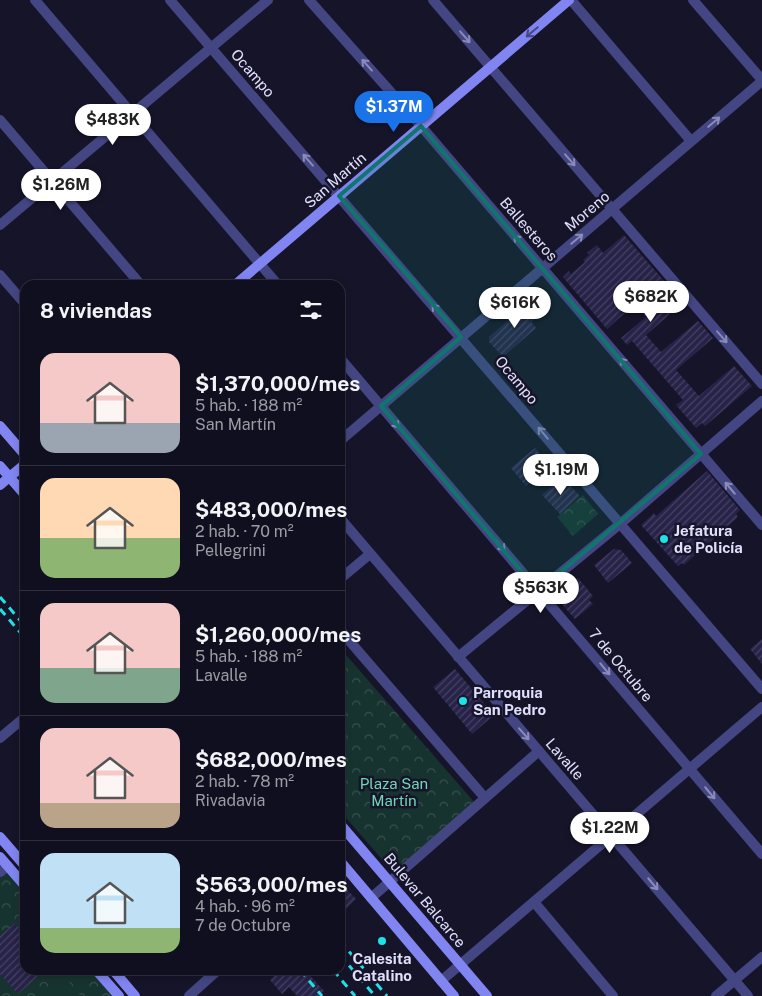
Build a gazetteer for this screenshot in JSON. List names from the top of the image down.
{
  "streets": {
    "main road": ["San Martín", "Bulevar Balcarce"],
    "street": [
      "Ocampo",
      "Moreno",
      "Ballesteros",
      "7 de Octubre",
      "Lavalle"
    ]
  },
  "crossings": [
    ["Ocampo", "San Martín"],
    ["Ocampo", "Moreno"],
    ["San Martín", "Ballesteros"],
    ["Moreno", "Ballesteros"],
    ["Moreno", "7 de Octubre"]
  ],
  "one_way": ["Ocampo", "Ballesteros", "7 de Octubre"],
  "parks": ["Plaza San Martín"],
  "places": ["Jefatura de Policía", "Parroquia San Pedro", "Calesita Catalino"],
  "page": {
    "price": [
      "$1.37M",
      "$483K",
      "$1.26M",
      "$682K",
      "$616K",
      "$1.19M",
      "$563K",
      "$1.22M"
    ],
    "heading": "8 viviendas",
    "list": [
      {
        "name": "$1,370,000/mes",
        "note": "5 hab. · 188 m² · San Martín"
      },
      {
        "name": "$483,000/mes",
        "note": "2 hab. · 70 m² · Pellegrini"
      },
      {
        "name": "$1,260,000/mes",
        "note": "5 hab. · 188 m² · Lavalle"
      },
      {
        "name": "$682,000/mes",
        "note": "2 hab. · 78 m² · Rivadavia"
      },
      {
        "name": "$563,000/mes",
        "note": "4 hab. · 96 m² · 7 de Octubre"
      }
    ]
  }
}
